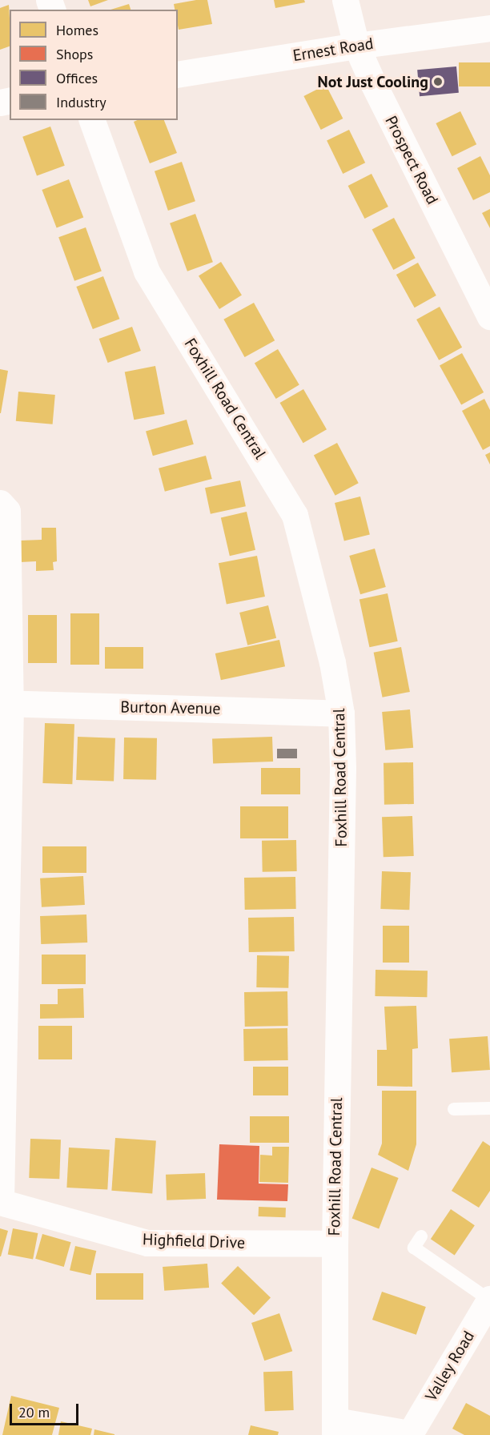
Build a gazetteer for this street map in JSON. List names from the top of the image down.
{
  "streets": {
    "street": [
      "Ernest Road",
      "Prospect Road",
      "Foxhill Road Central",
      "Burton Avenue",
      "Highfield Drive",
      "Valley Road"
    ]
  },
  "crossings": [
    ["Ernest Road", "Prospect Road"],
    ["Foxhill Road Central", "Burton Avenue"],
    ["Foxhill Road Central", "Highfield Drive"],
    ["Foxhill Road Central", "Valley Road"]
  ],
  "places": ["Not Just Cooling"],
  "legend": [
    "Homes",
    "Shops",
    "Offices",
    "Industry"
  ],
  "scale_bar": "20 m"
}
